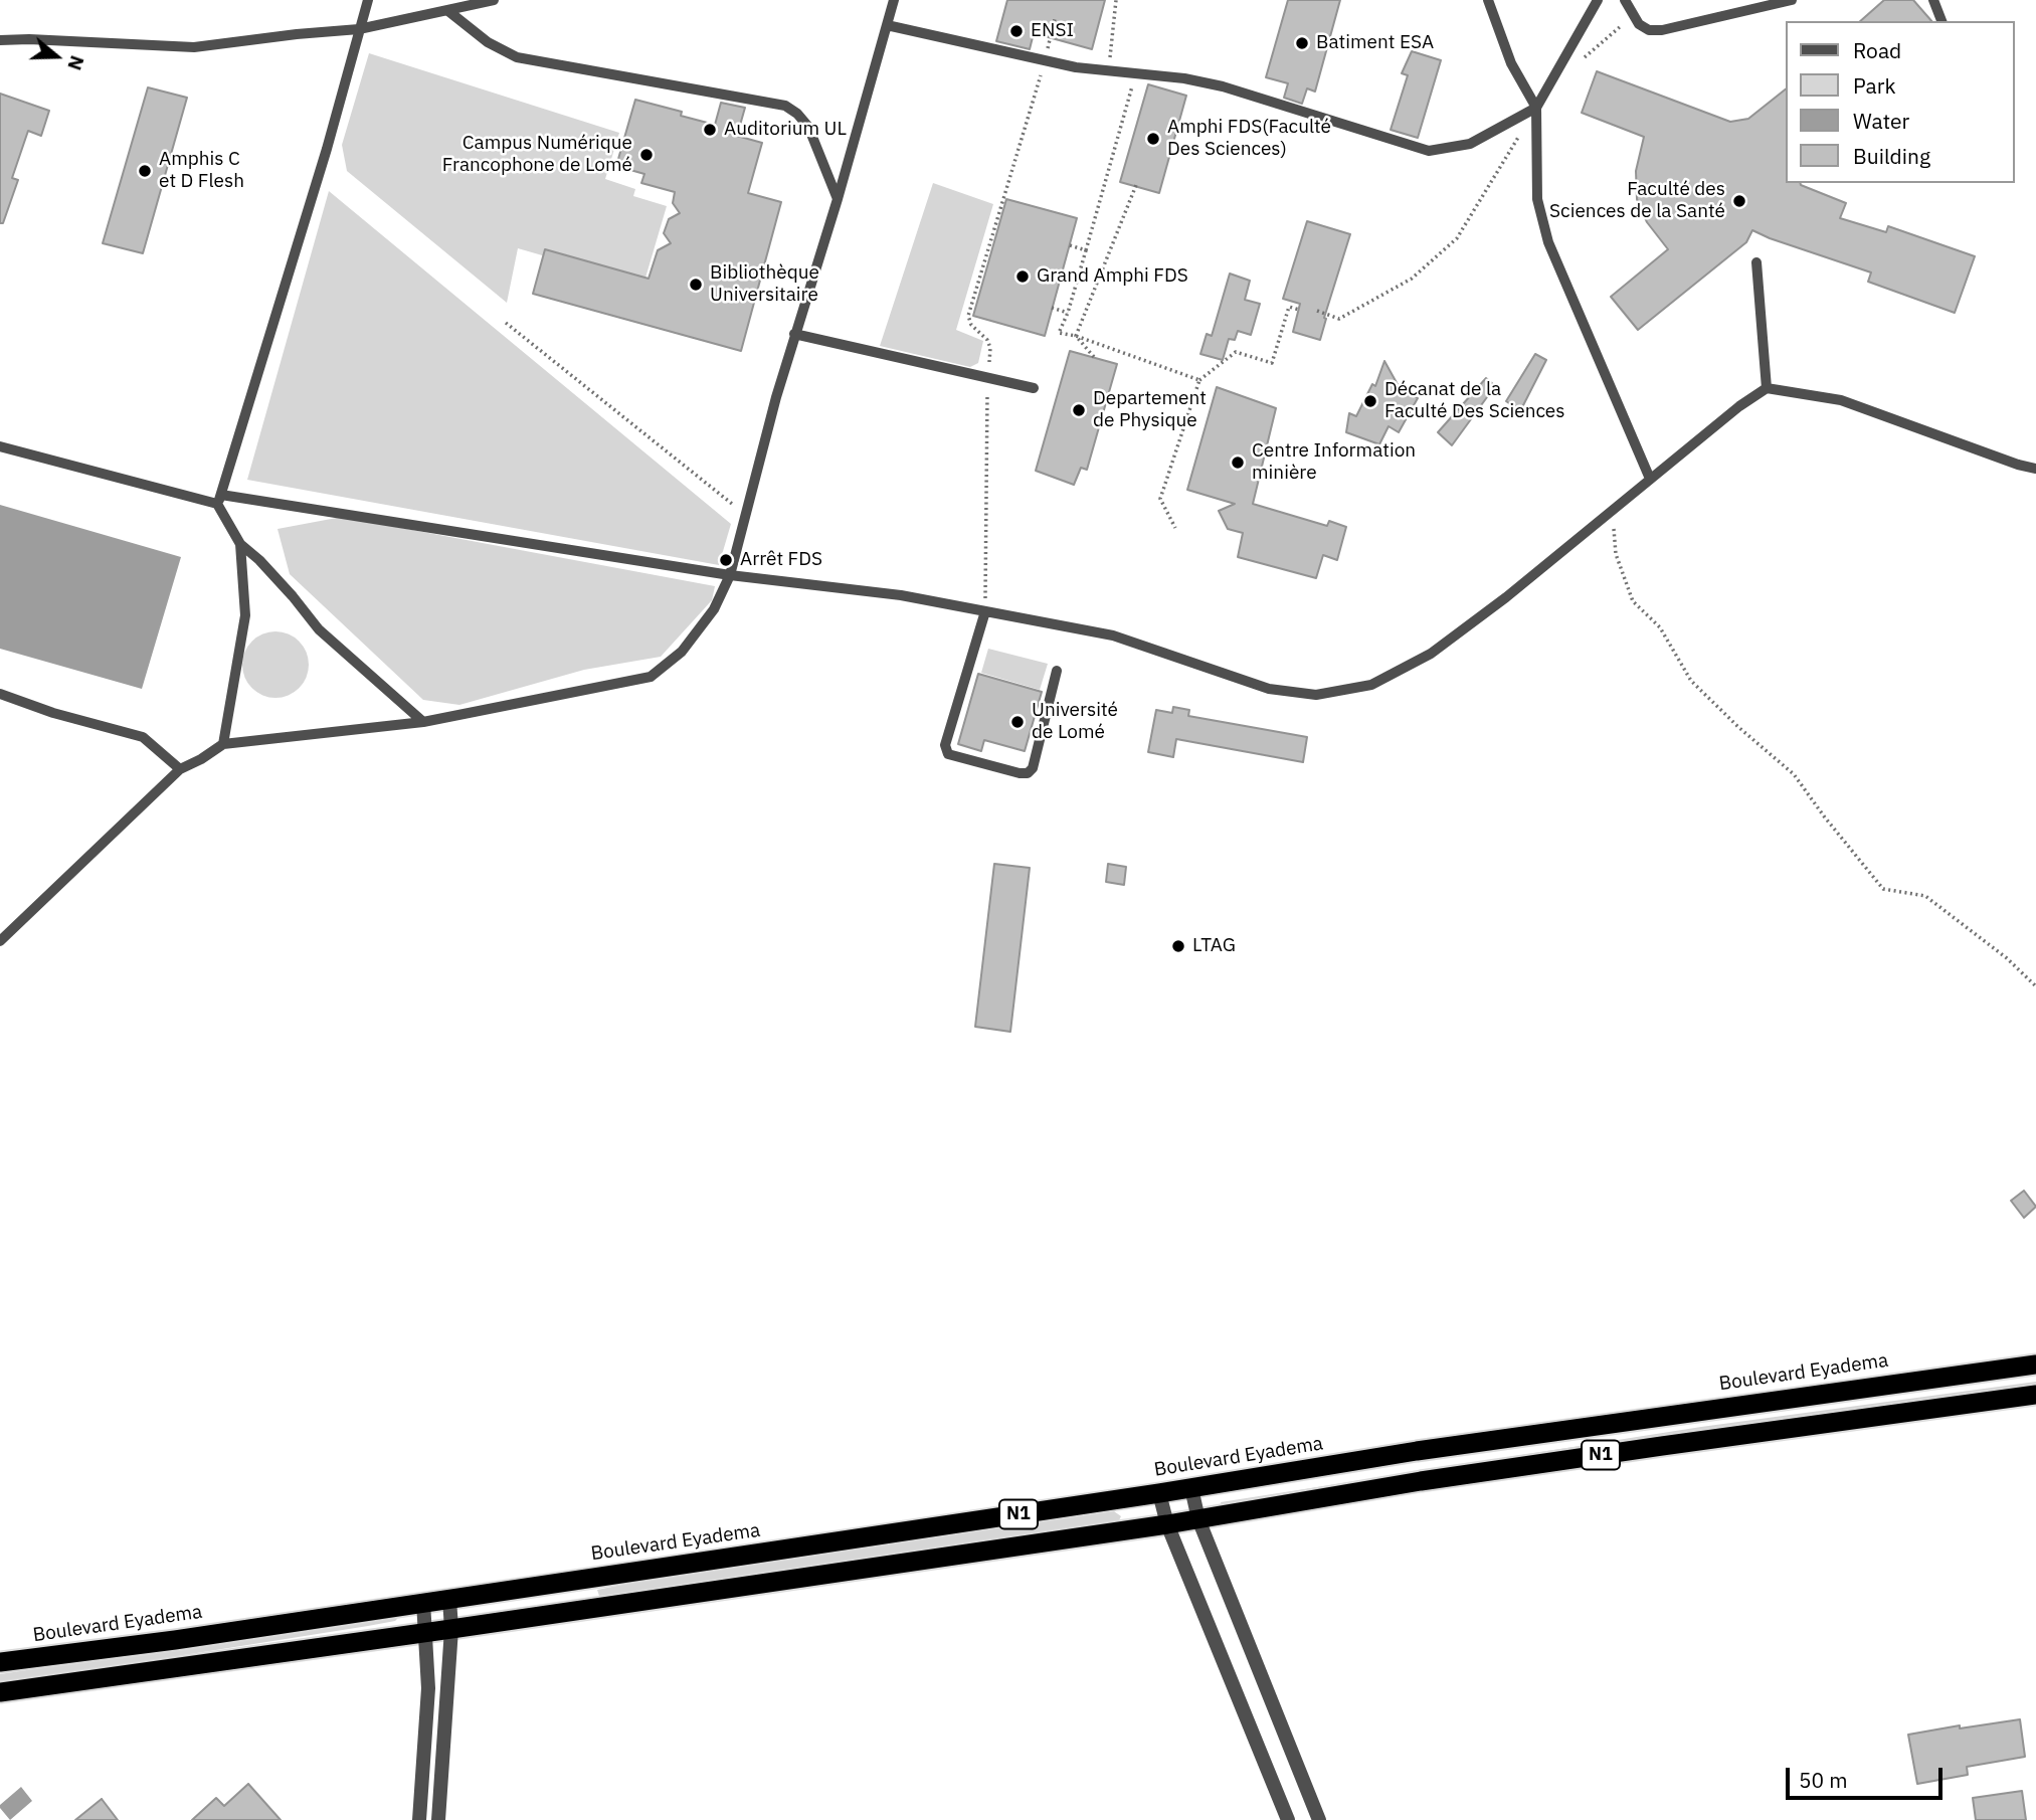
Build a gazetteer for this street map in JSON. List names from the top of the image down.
{
  "streets": {
    "highway": ["Boulevard Eyadema", "N1"]
  },
  "places": [
    "ENSI",
    "Batiment ESA",
    "Auditorium UL",
    "Amphi FDS(Faculté Des Sciences)",
    "Campus Numérique Francophone de Lomé",
    "Amphis C et D Flesh",
    "Faculté des Sciences de la Santé",
    "Grand Amphi FDS",
    "Bibliothèque Universitaire",
    "Décanat de la Faculté Des Sciences",
    "Departement de Physique",
    "Centre Information minière",
    "Arrêt FDS",
    "Université de Lomé",
    "LTAG"
  ],
  "legend": [
    "Road",
    "Park",
    "Water",
    "Building"
  ],
  "scale_bar": "50 m",
  "north": "right"
}
